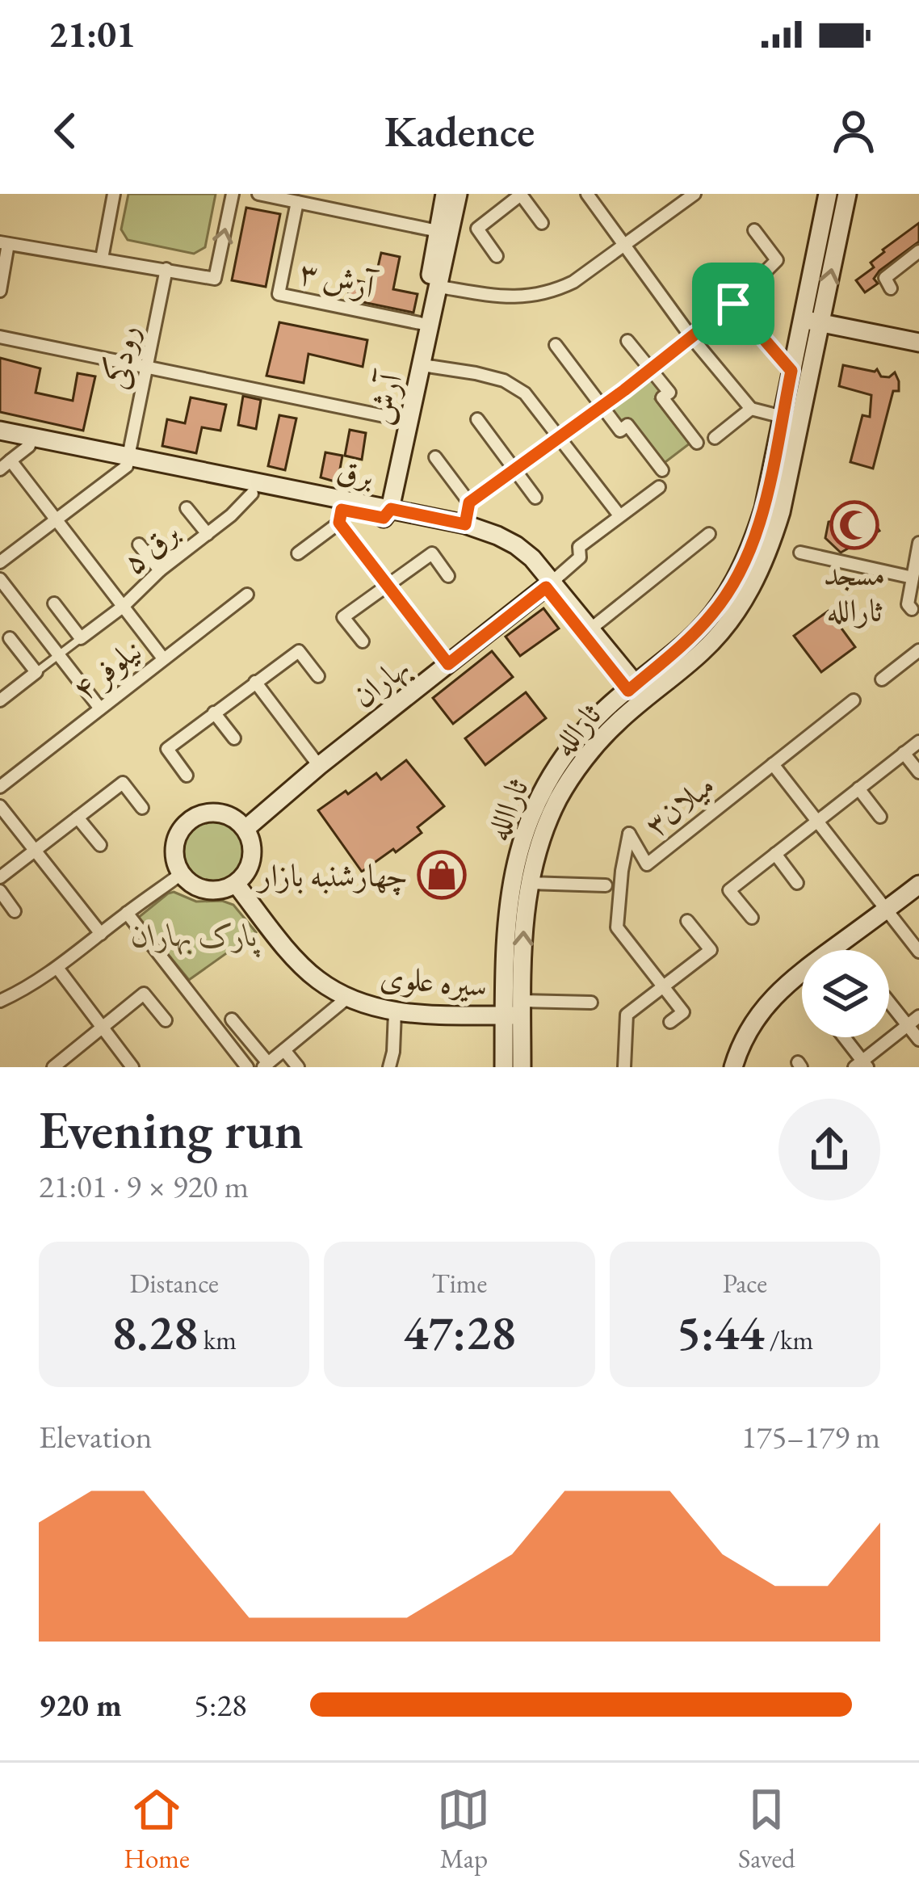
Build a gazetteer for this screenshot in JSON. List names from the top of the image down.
{
  "streets": {
    "street": [
      "آرش ۳",
      "رودکی",
      "آرش",
      "برق",
      "برق ۵",
      "نیلوفر ۴",
      "بهاران",
      "ثارالله",
      "میلان۳",
      "ثاراالله",
      "سیره علوی"
    ]
  },
  "crossings": [
    ["آرش ۳", "آرش"],
    ["رودکی", "برق"],
    ["آرش", "برق"],
    ["برق", "برق ۵"],
    ["برق", "بهاران"],
    ["برق", "ثارالله"],
    ["برق", "ثاراالله"],
    ["بهاران", "سیره علوی"],
    ["ثارالله", "ثاراالله"],
    ["ثارالله", "سیره علوی"],
    ["ثاراالله", "سیره علوی"]
  ],
  "parks": ["پارک بهاران"],
  "places": {
    "mosque": ["مسجد ثارالله"],
    "shop": ["چهارشنبه بازار"]
  },
  "page": {
    "status": "21:01",
    "header": "Kadence",
    "heading": ["Evening run", "21:01 · 9 × 920 m"],
    "stats": [
      ["Distance", "8.28 km"],
      ["Time", "47:28"],
      ["Pace", "5:44 /km"]
    ],
    "chart": ["Elevation", "175–179 m"],
    "list": [
      {
        "name": "920 m",
        "note": "5:28"
      }
    ],
    "tabs": ["Home", "Map", "Saved"]
  }
}
